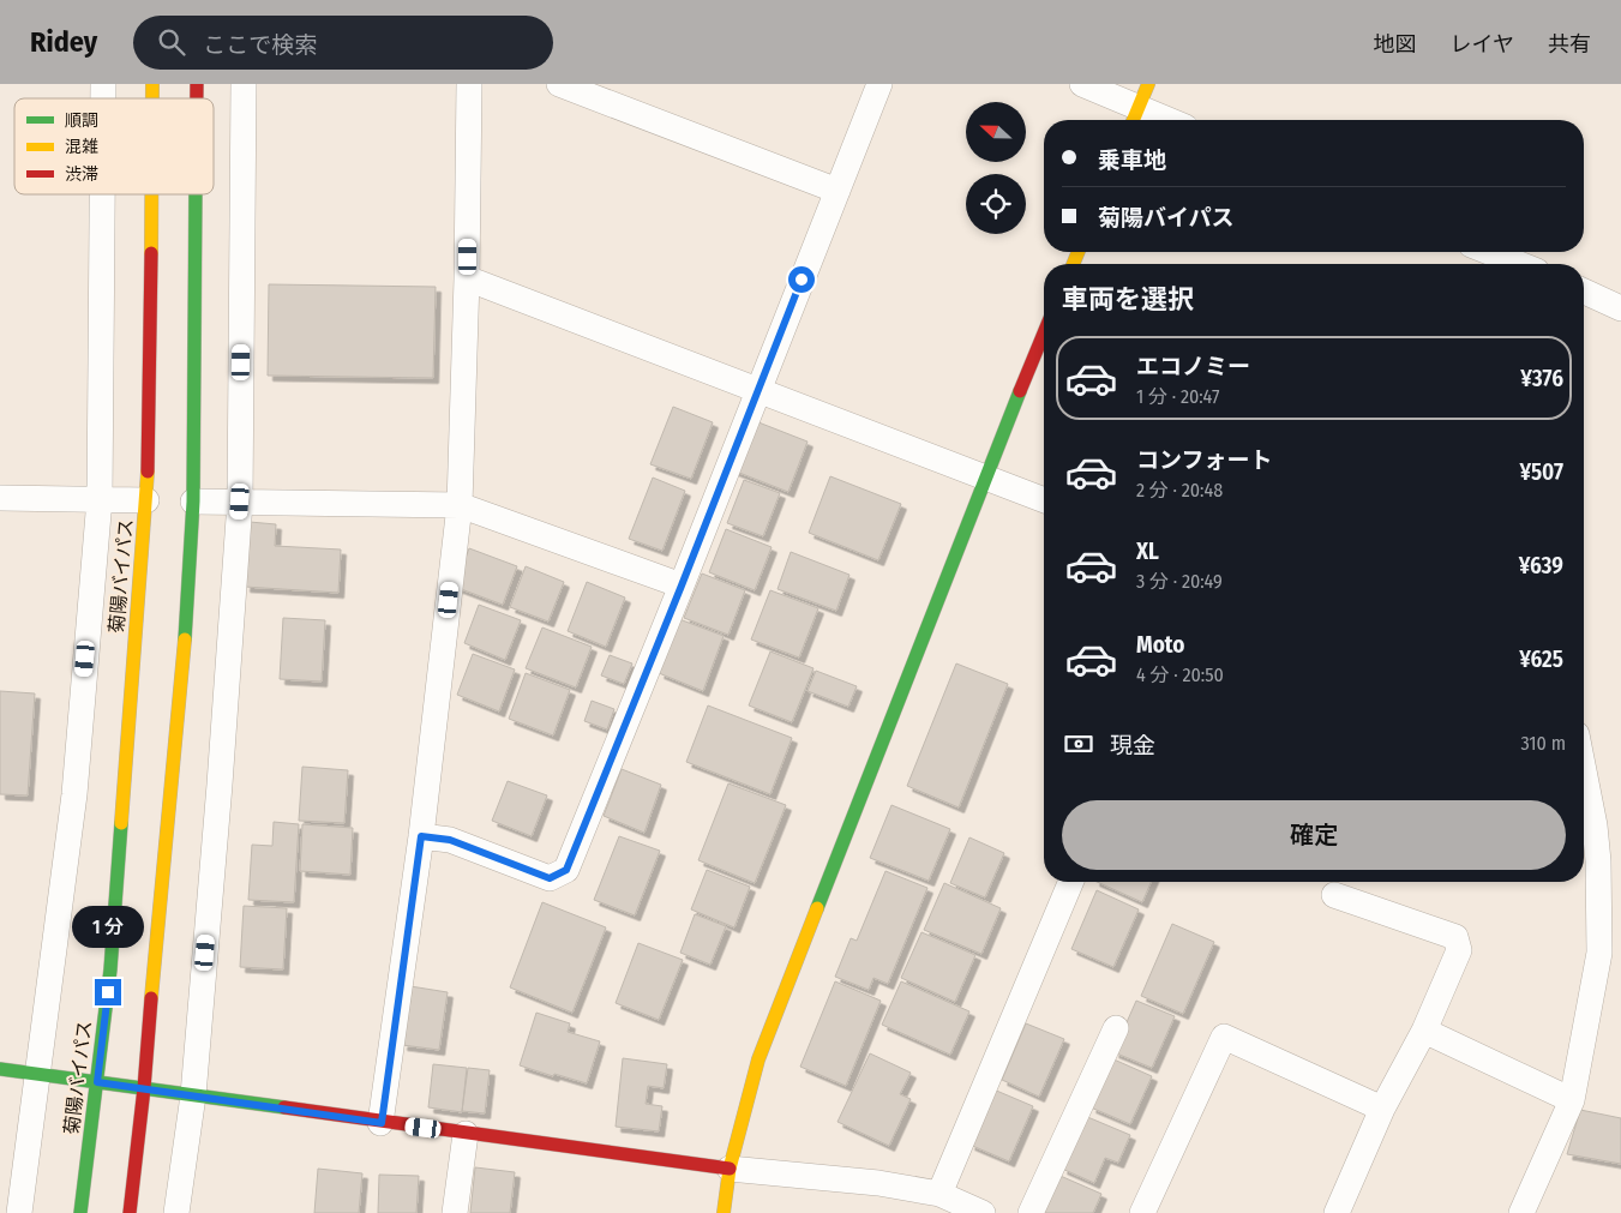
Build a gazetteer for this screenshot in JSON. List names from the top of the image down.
{
  "streets": {
    "main road": ["菊陽バイパス"]
  },
  "legend": ["順調", "混雑", "渋滞"],
  "north": "left",
  "page": {
    "header": "Ridey",
    "search": "ここで検索",
    "nav": ["地図", "レイヤ", "共有"],
    "banner": ["乗車地", "菊陽バイパス"],
    "heading": "車両を選択",
    "list": [
      {
        "name": "エコノミー",
        "note": "1 分 · 20:47",
        "value": "¥376"
      },
      {
        "name": "コンフォート",
        "note": "2 分 · 20:48",
        "value": "¥507"
      },
      {
        "name": "XL",
        "note": "3 分 · 20:49",
        "value": "¥639"
      },
      {
        "name": "Moto",
        "note": "4 分 · 20:50",
        "value": "¥625"
      }
    ],
    "pay": ["現金", "310 m"],
    "buttons": "確定",
    "bubble": "1 分"
  }
}
